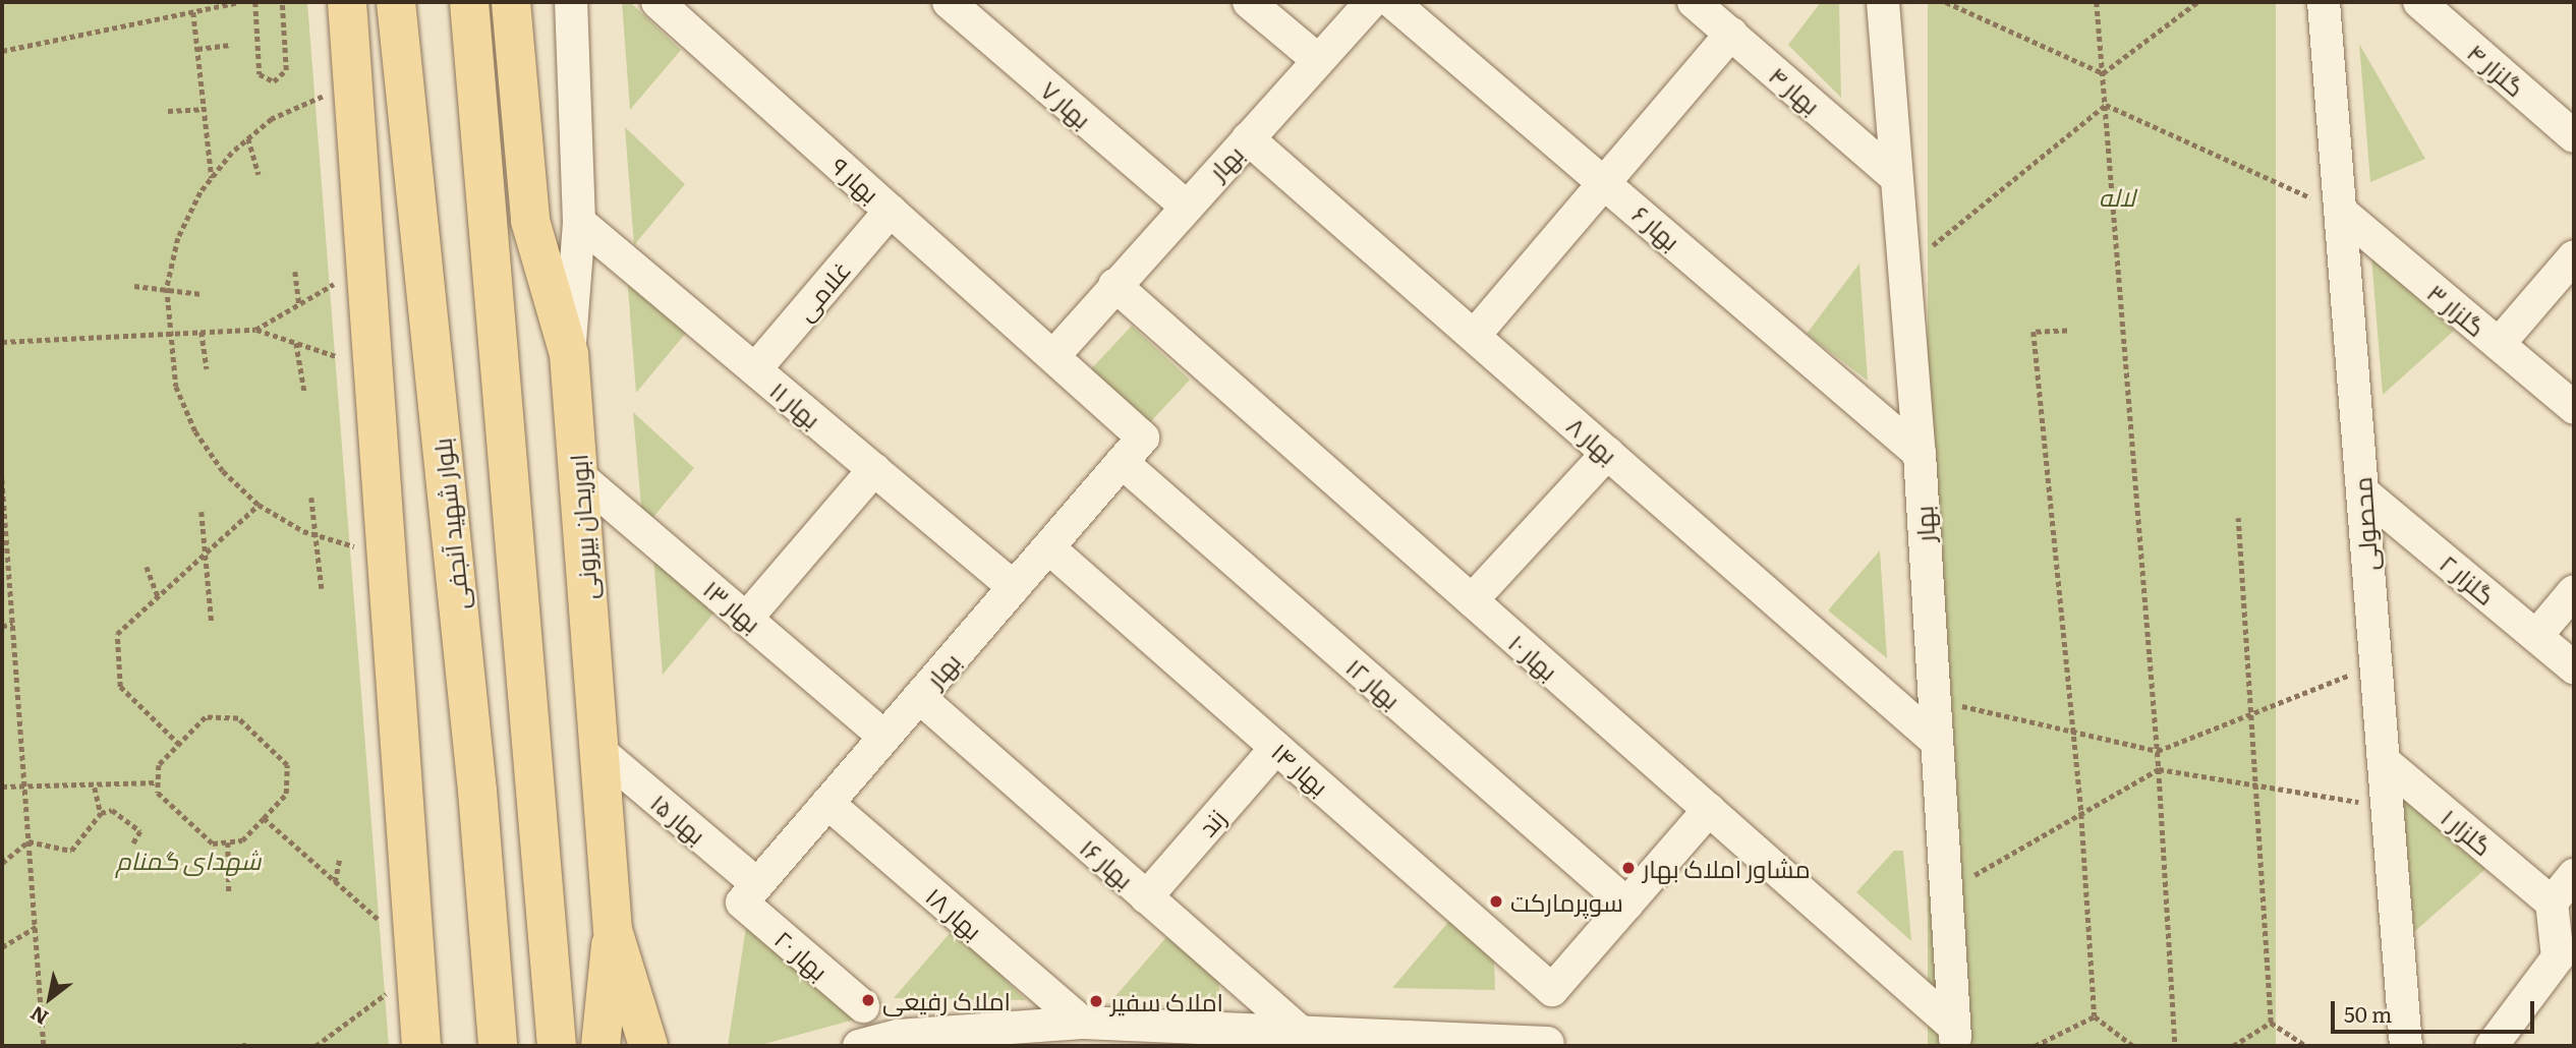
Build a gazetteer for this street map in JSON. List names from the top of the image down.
{
  "streets": {
    "main road": ["بلوار شهید آنجفی", "ابوریحان بیرونی"],
    "street": [
      "گلزار ۴",
      "بهار ۴",
      "بهار ۷",
      "بهار",
      "بهار ۹",
      "بهار ۶",
      "غلامی",
      "گلزار ۳",
      "بهار ۱۱",
      "بهار ۸",
      "محصولی",
      "گلزار ۲",
      "بهار ۱۳",
      "بهار ۱۰",
      "بهار ۱۲",
      "بهار ۱۴",
      "بهار ۱۵",
      "زند",
      "گلزار ۱",
      "بهار ۱۶",
      "بهار ۱۸",
      "بهار ۲۰"
    ]
  },
  "crossings": [
    ["بهار ۴", "بهار"],
    ["بهار ۷", "بهار"],
    ["بهار", "بهار ۹"],
    ["بهار", "بهار ۶"],
    ["بهار", "بهار ۱۱"],
    ["بهار", "بهار ۸"],
    ["بهار", "بهار ۱۳"],
    ["بهار", "بهار ۱۰"],
    ["بهار", "بهار ۱۲"],
    ["بهار", "بهار ۱۴"],
    ["بهار", "بهار ۱۵"],
    ["بهار", "بهار ۱۶"],
    ["بهار", "بهار ۱۸"],
    ["بهار", "بهار ۲۰"],
    ["بهار ۹", "غلامی"],
    ["غلامی", "بهار ۱۱"],
    ["گلزار ۳", "محصولی"],
    ["بهار ۱۱", "ابوریحان بیرونی"],
    ["محصولی", "گلزار ۲"],
    ["محصولی", "گلزار ۱"],
    ["ابوریحان بیرونی", "بهار ۱۳"],
    ["ابوریحان بیرونی", "بهار ۱۵"],
    ["بهار ۱۴", "زند"],
    ["بهار ۱۵", "بهار ۲۰"],
    ["زند", "بهار ۱۶"]
  ],
  "parks": ["لاله", "شهدای گمنام"],
  "places": [
    "مشاور املاک بهار",
    "سوپرمارکت",
    "املاک رفیعی",
    "املاک سفیر"
  ],
  "scale_bar": "50 m",
  "north": "bottom left"
}
